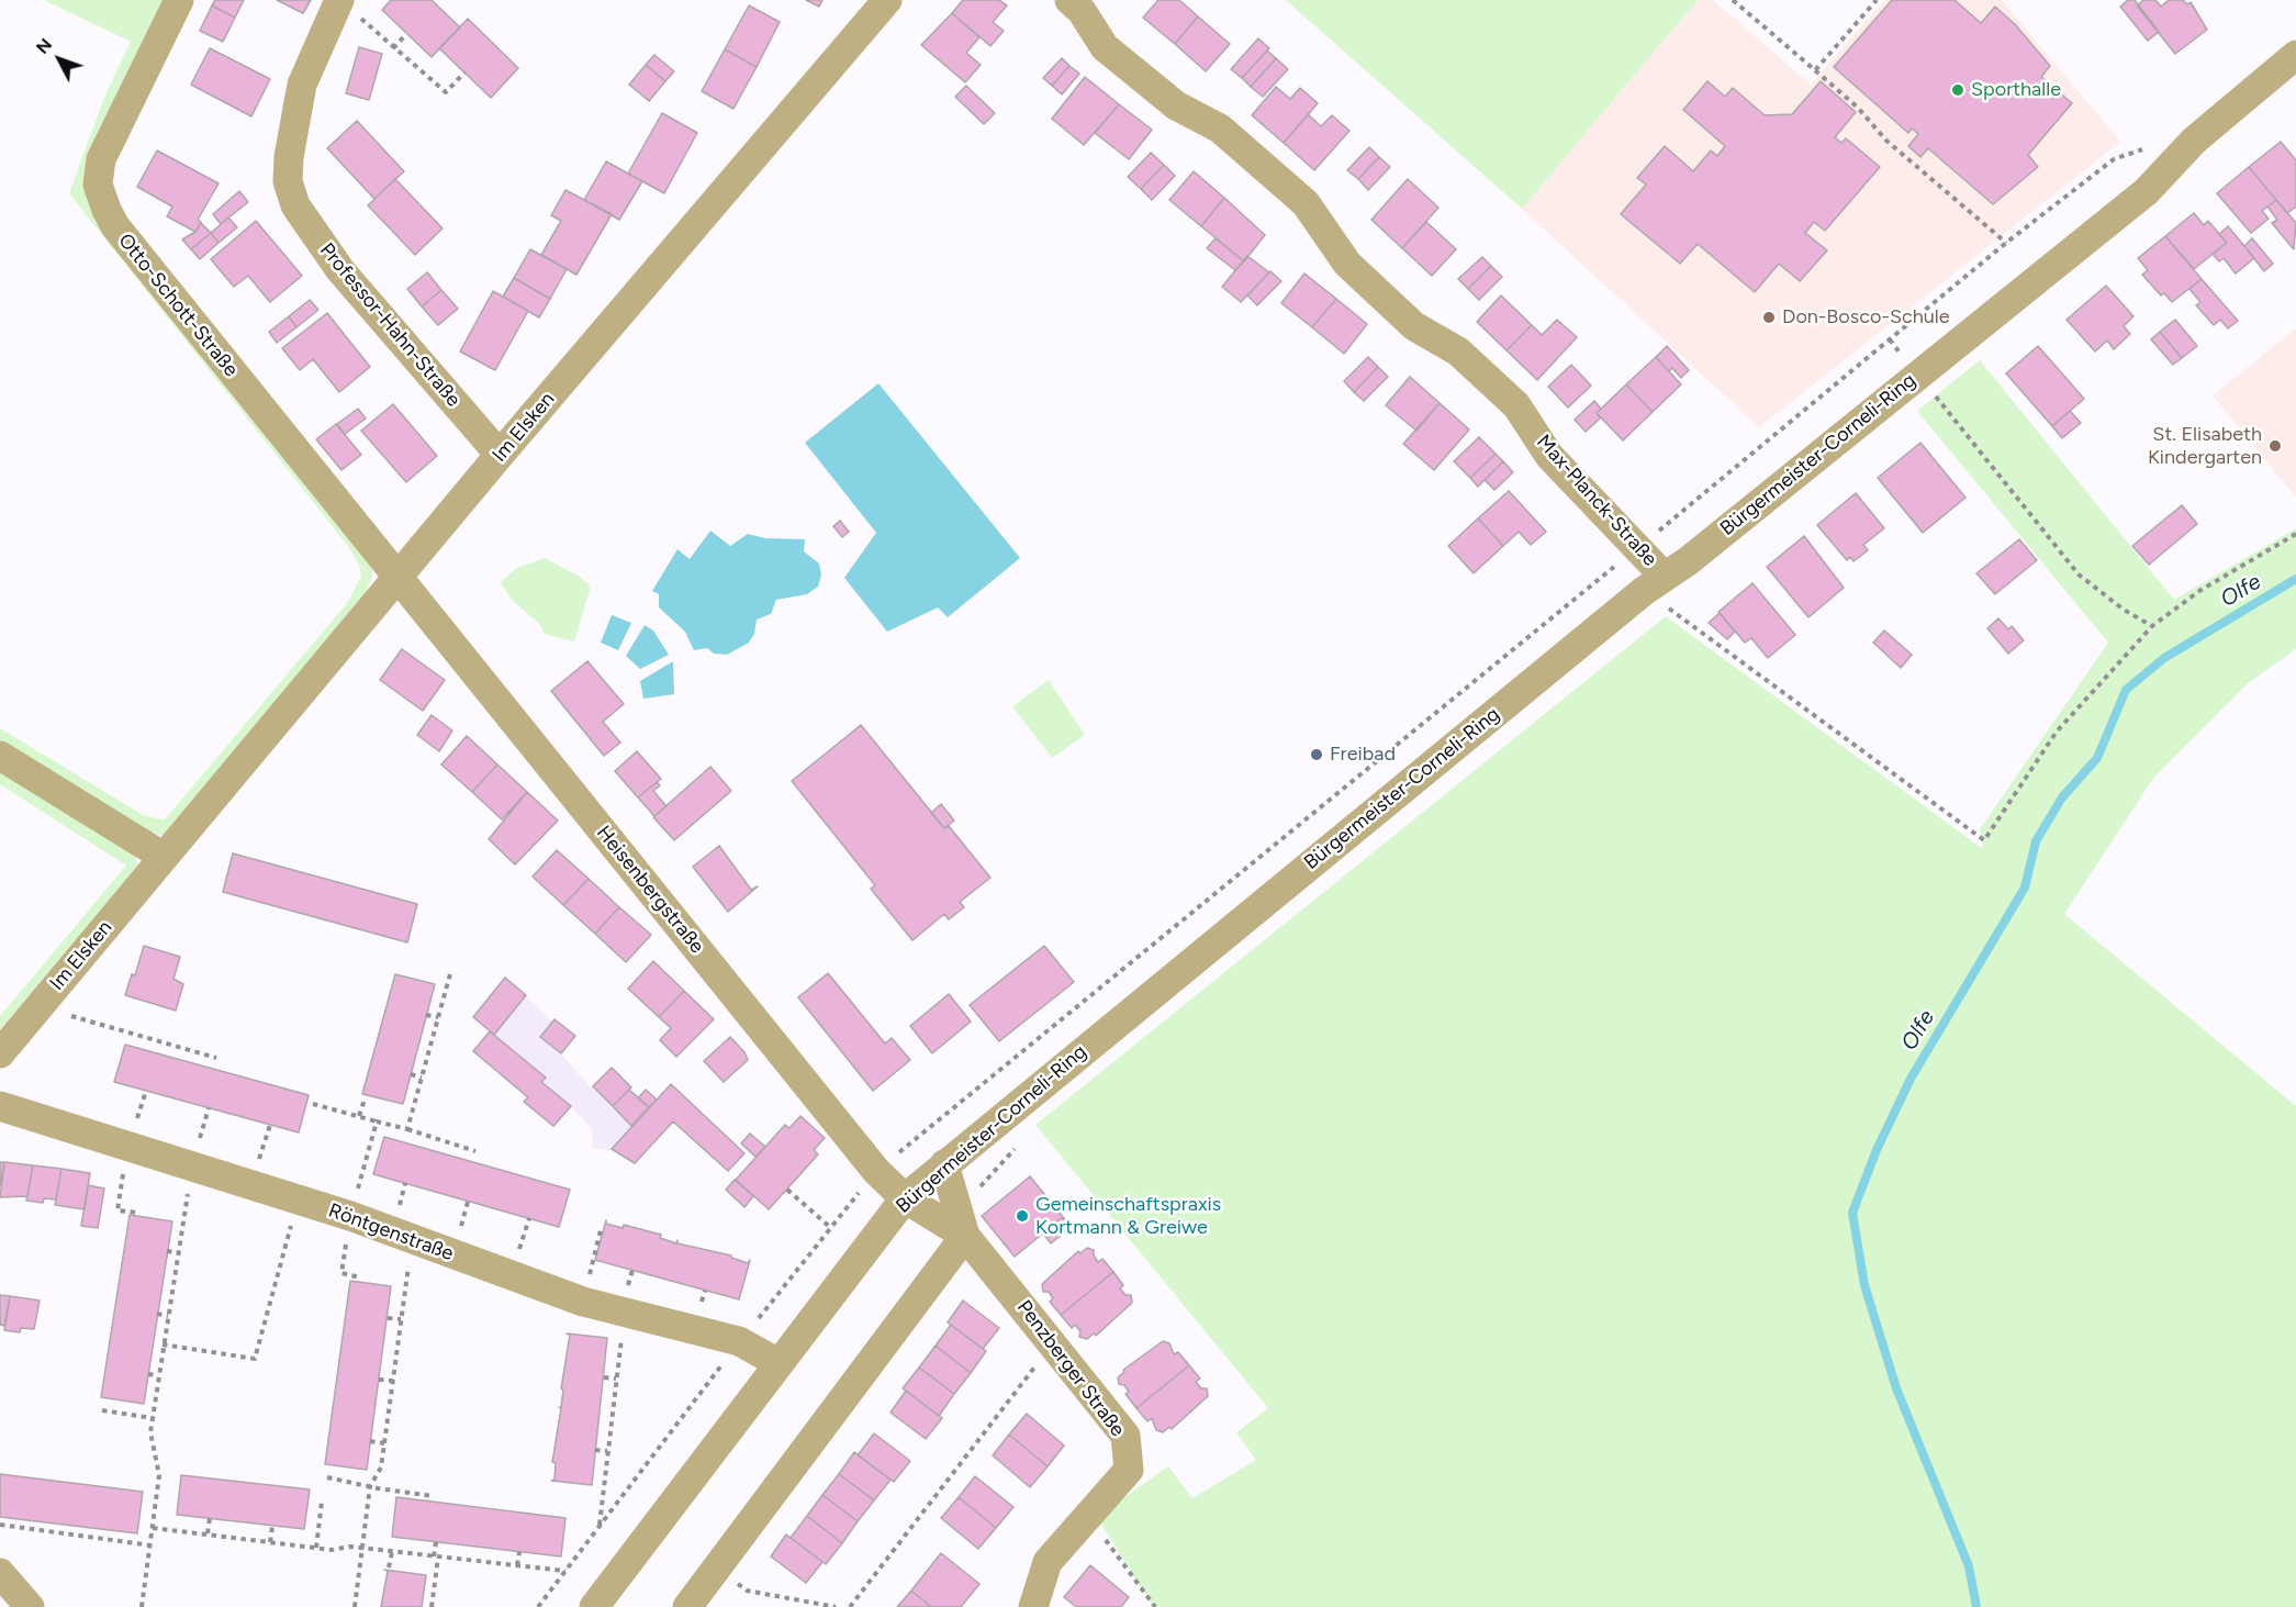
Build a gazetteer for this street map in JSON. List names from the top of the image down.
{
  "streets": {
    "street": [
      "Otto-Schott-Straße",
      "Professor-Hahn-Straße",
      "Im Elsken",
      "Bürgermeister-Corneli-Ring",
      "Max-Planck-Straße",
      "Heisenbergstraße",
      "Röntgenstraße",
      "Penzberger Straße"
    ]
  },
  "crossings": [
    ["Otto-Schott-Straße", "Im Elsken"],
    ["Otto-Schott-Straße", "Heisenbergstraße"],
    ["Professor-Hahn-Straße", "Im Elsken"],
    ["Im Elsken", "Heisenbergstraße"],
    ["Bürgermeister-Corneli-Ring", "Max-Planck-Straße"],
    ["Bürgermeister-Corneli-Ring", "Heisenbergstraße"],
    ["Bürgermeister-Corneli-Ring", "Röntgenstraße"],
    ["Bürgermeister-Corneli-Ring", "Penzberger Straße"],
    ["Heisenbergstraße", "Penzberger Straße"]
  ],
  "water": ["Olfe"],
  "places": [
    "Sporthalle",
    "Don-Bosco-Schule",
    "St. Elisabeth Kindergarten",
    "Freibad",
    "Gemeinschaftspraxis Kortmann & Greiwe"
  ],
  "north": "top left"
}
